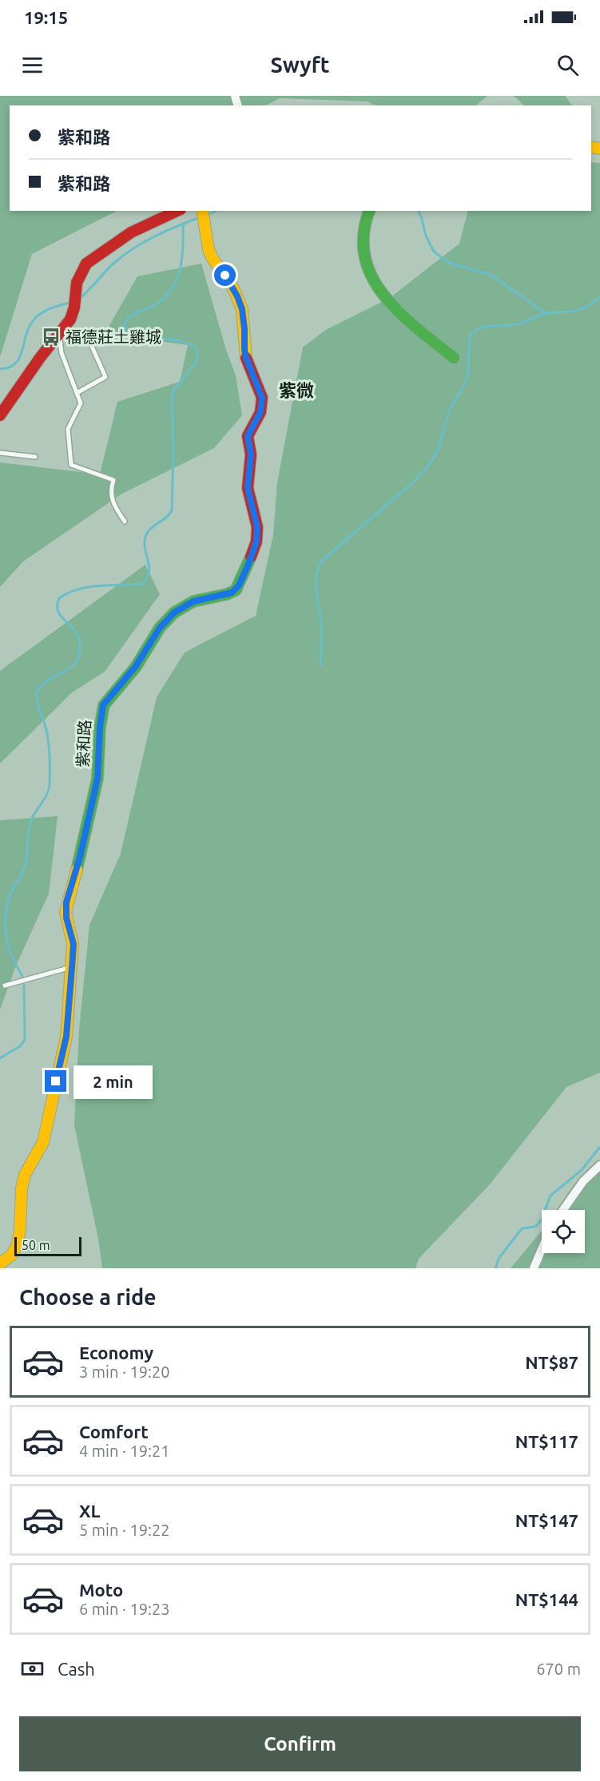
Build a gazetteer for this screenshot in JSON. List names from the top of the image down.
{
  "streets": {
    "street": ["紫和路"]
  },
  "districts": ["紫微"],
  "places": {
    "bus stop": ["福德莊土雞城"]
  },
  "scale_bar": "50 m",
  "page": {
    "status": "19:15",
    "header": "Swyft",
    "banner": ["紫和路", "紫和路"],
    "bubble": "2 min",
    "scale": "50 m",
    "heading": "Choose a ride",
    "list": [
      {
        "name": "Economy",
        "note": "3 min · 19:20",
        "value": "NT$87"
      },
      {
        "name": "Comfort",
        "note": "4 min · 19:21",
        "value": "NT$117"
      },
      {
        "name": "XL",
        "note": "5 min · 19:22",
        "value": "NT$147"
      },
      {
        "name": "Moto",
        "note": "6 min · 19:23",
        "value": "NT$144"
      }
    ],
    "pay": ["Cash", "670 m"],
    "buttons": "Confirm"
  }
}
